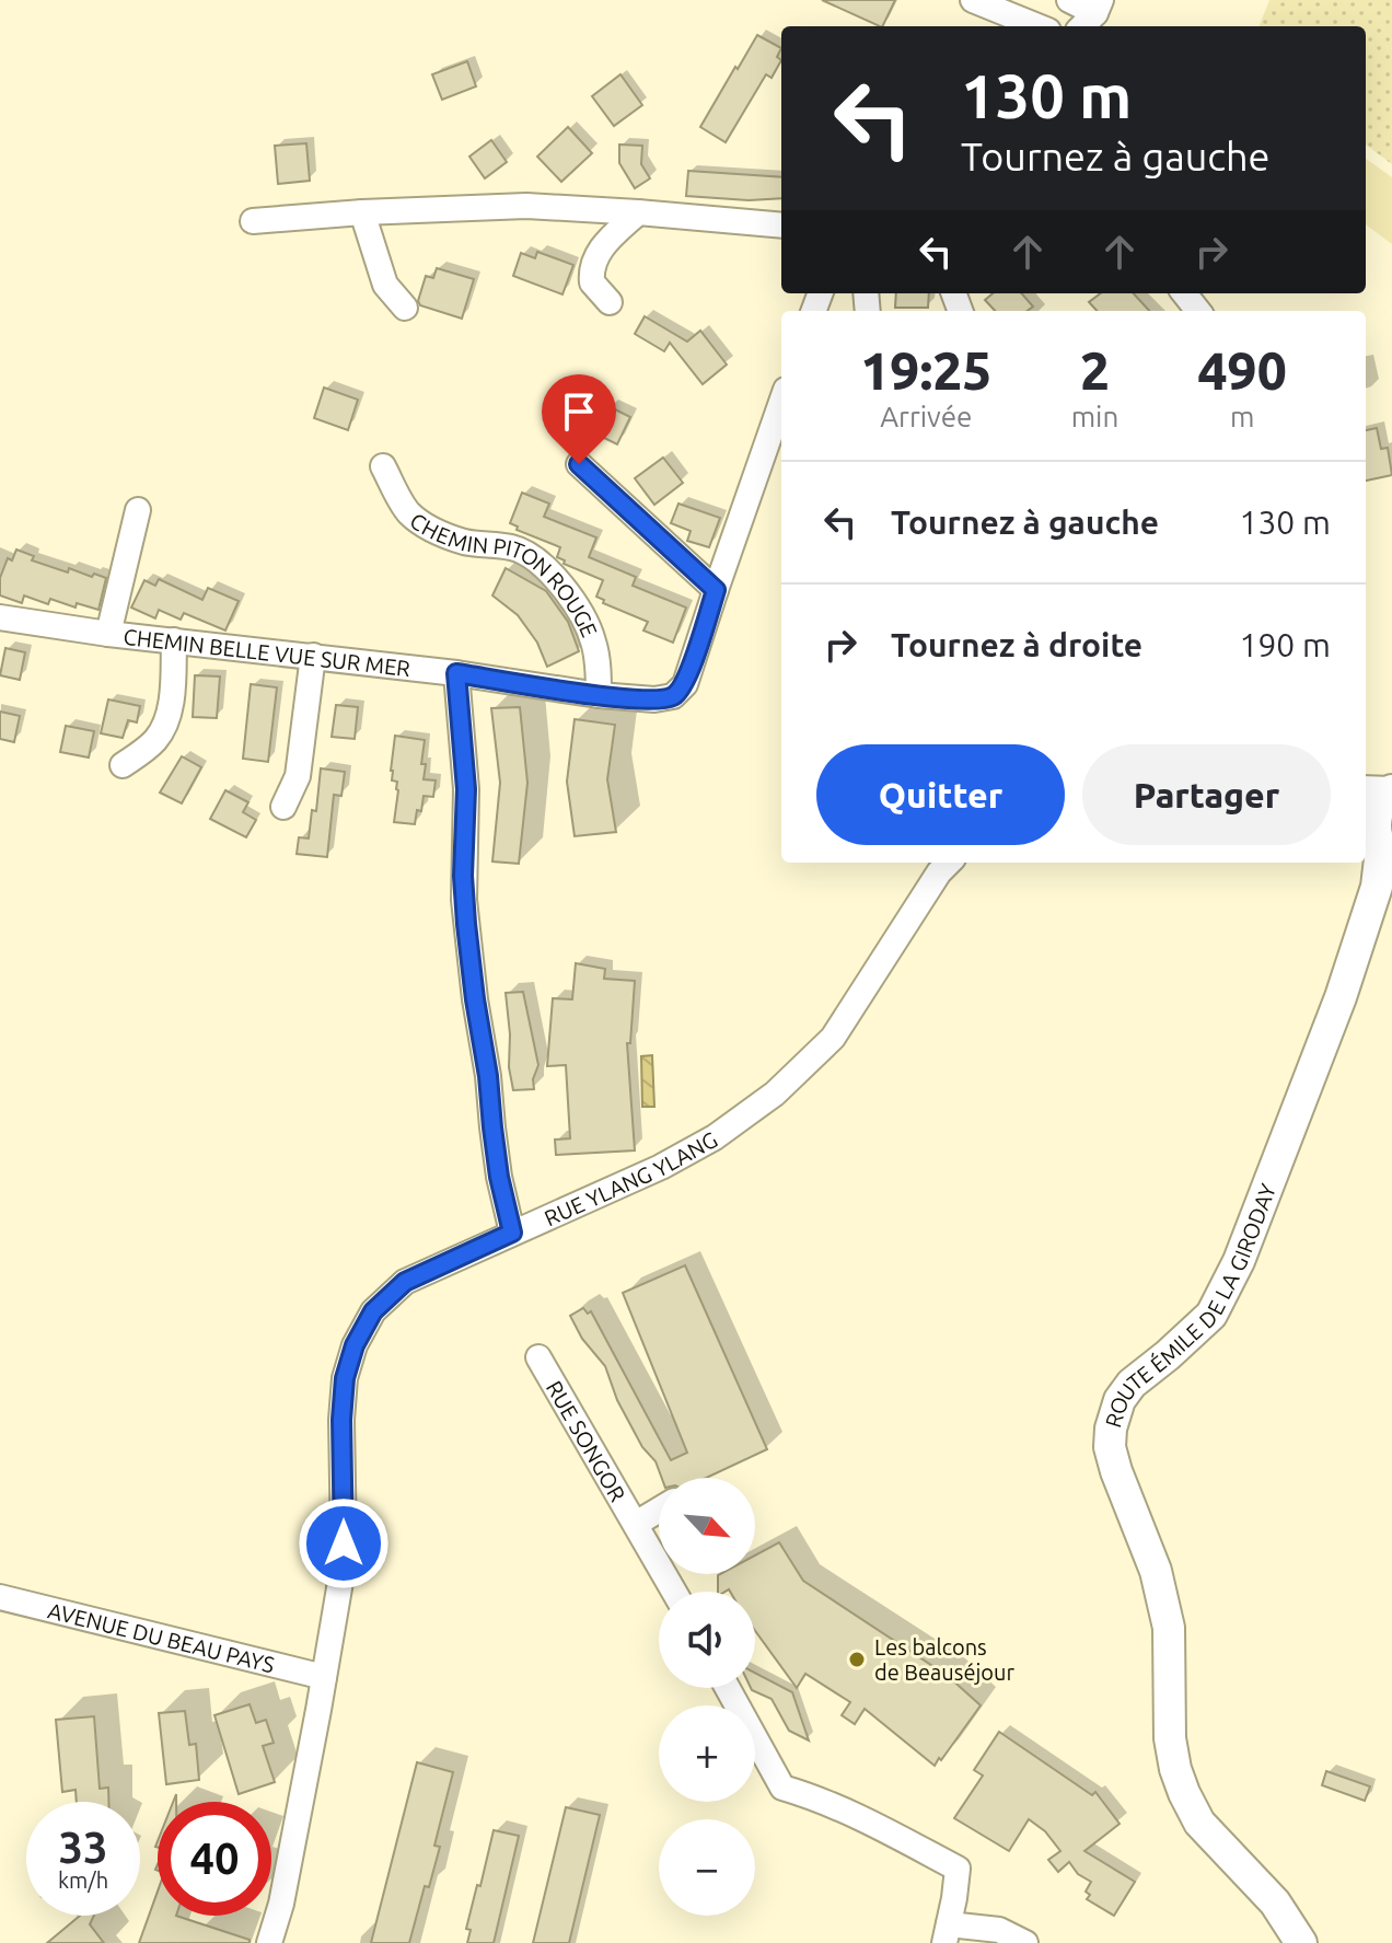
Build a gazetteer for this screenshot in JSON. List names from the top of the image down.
{
  "streets": {
    "main road": ["ROUTE ÉMILE DE LA GIRODAY"],
    "street": [
      "CHEMIN PITON ROUGE",
      "CHEMIN BELLE VUE SUR MER",
      "RUE YLANG YLANG",
      "RUE SONGOR",
      "AVENUE DU BEAU PAYS"
    ]
  },
  "crossings": [
    ["CHEMIN PITON ROUGE", "CHEMIN BELLE VUE SUR MER"],
    ["RUE YLANG YLANG", "AVENUE DU BEAU PAYS"]
  ],
  "places": ["Les balcons de Beauséjour"],
  "north": "bottom right",
  "page": {
    "turn": ["130 m", "Tournez à gauche"],
    "eta": [
      "19:25",
      "Arrivée",
      "2",
      "min",
      "490",
      "m"
    ],
    "list": [
      {
        "name": "Tournez à gauche",
        "value": "130 m"
      },
      {
        "name": "Tournez à droite",
        "value": "190 m"
      }
    ],
    "buttons": ["Quitter", "Partager"],
    "map_buttons": ["+", "−"],
    "speed": "33 km/h",
    "limit": "40"
  }
}
